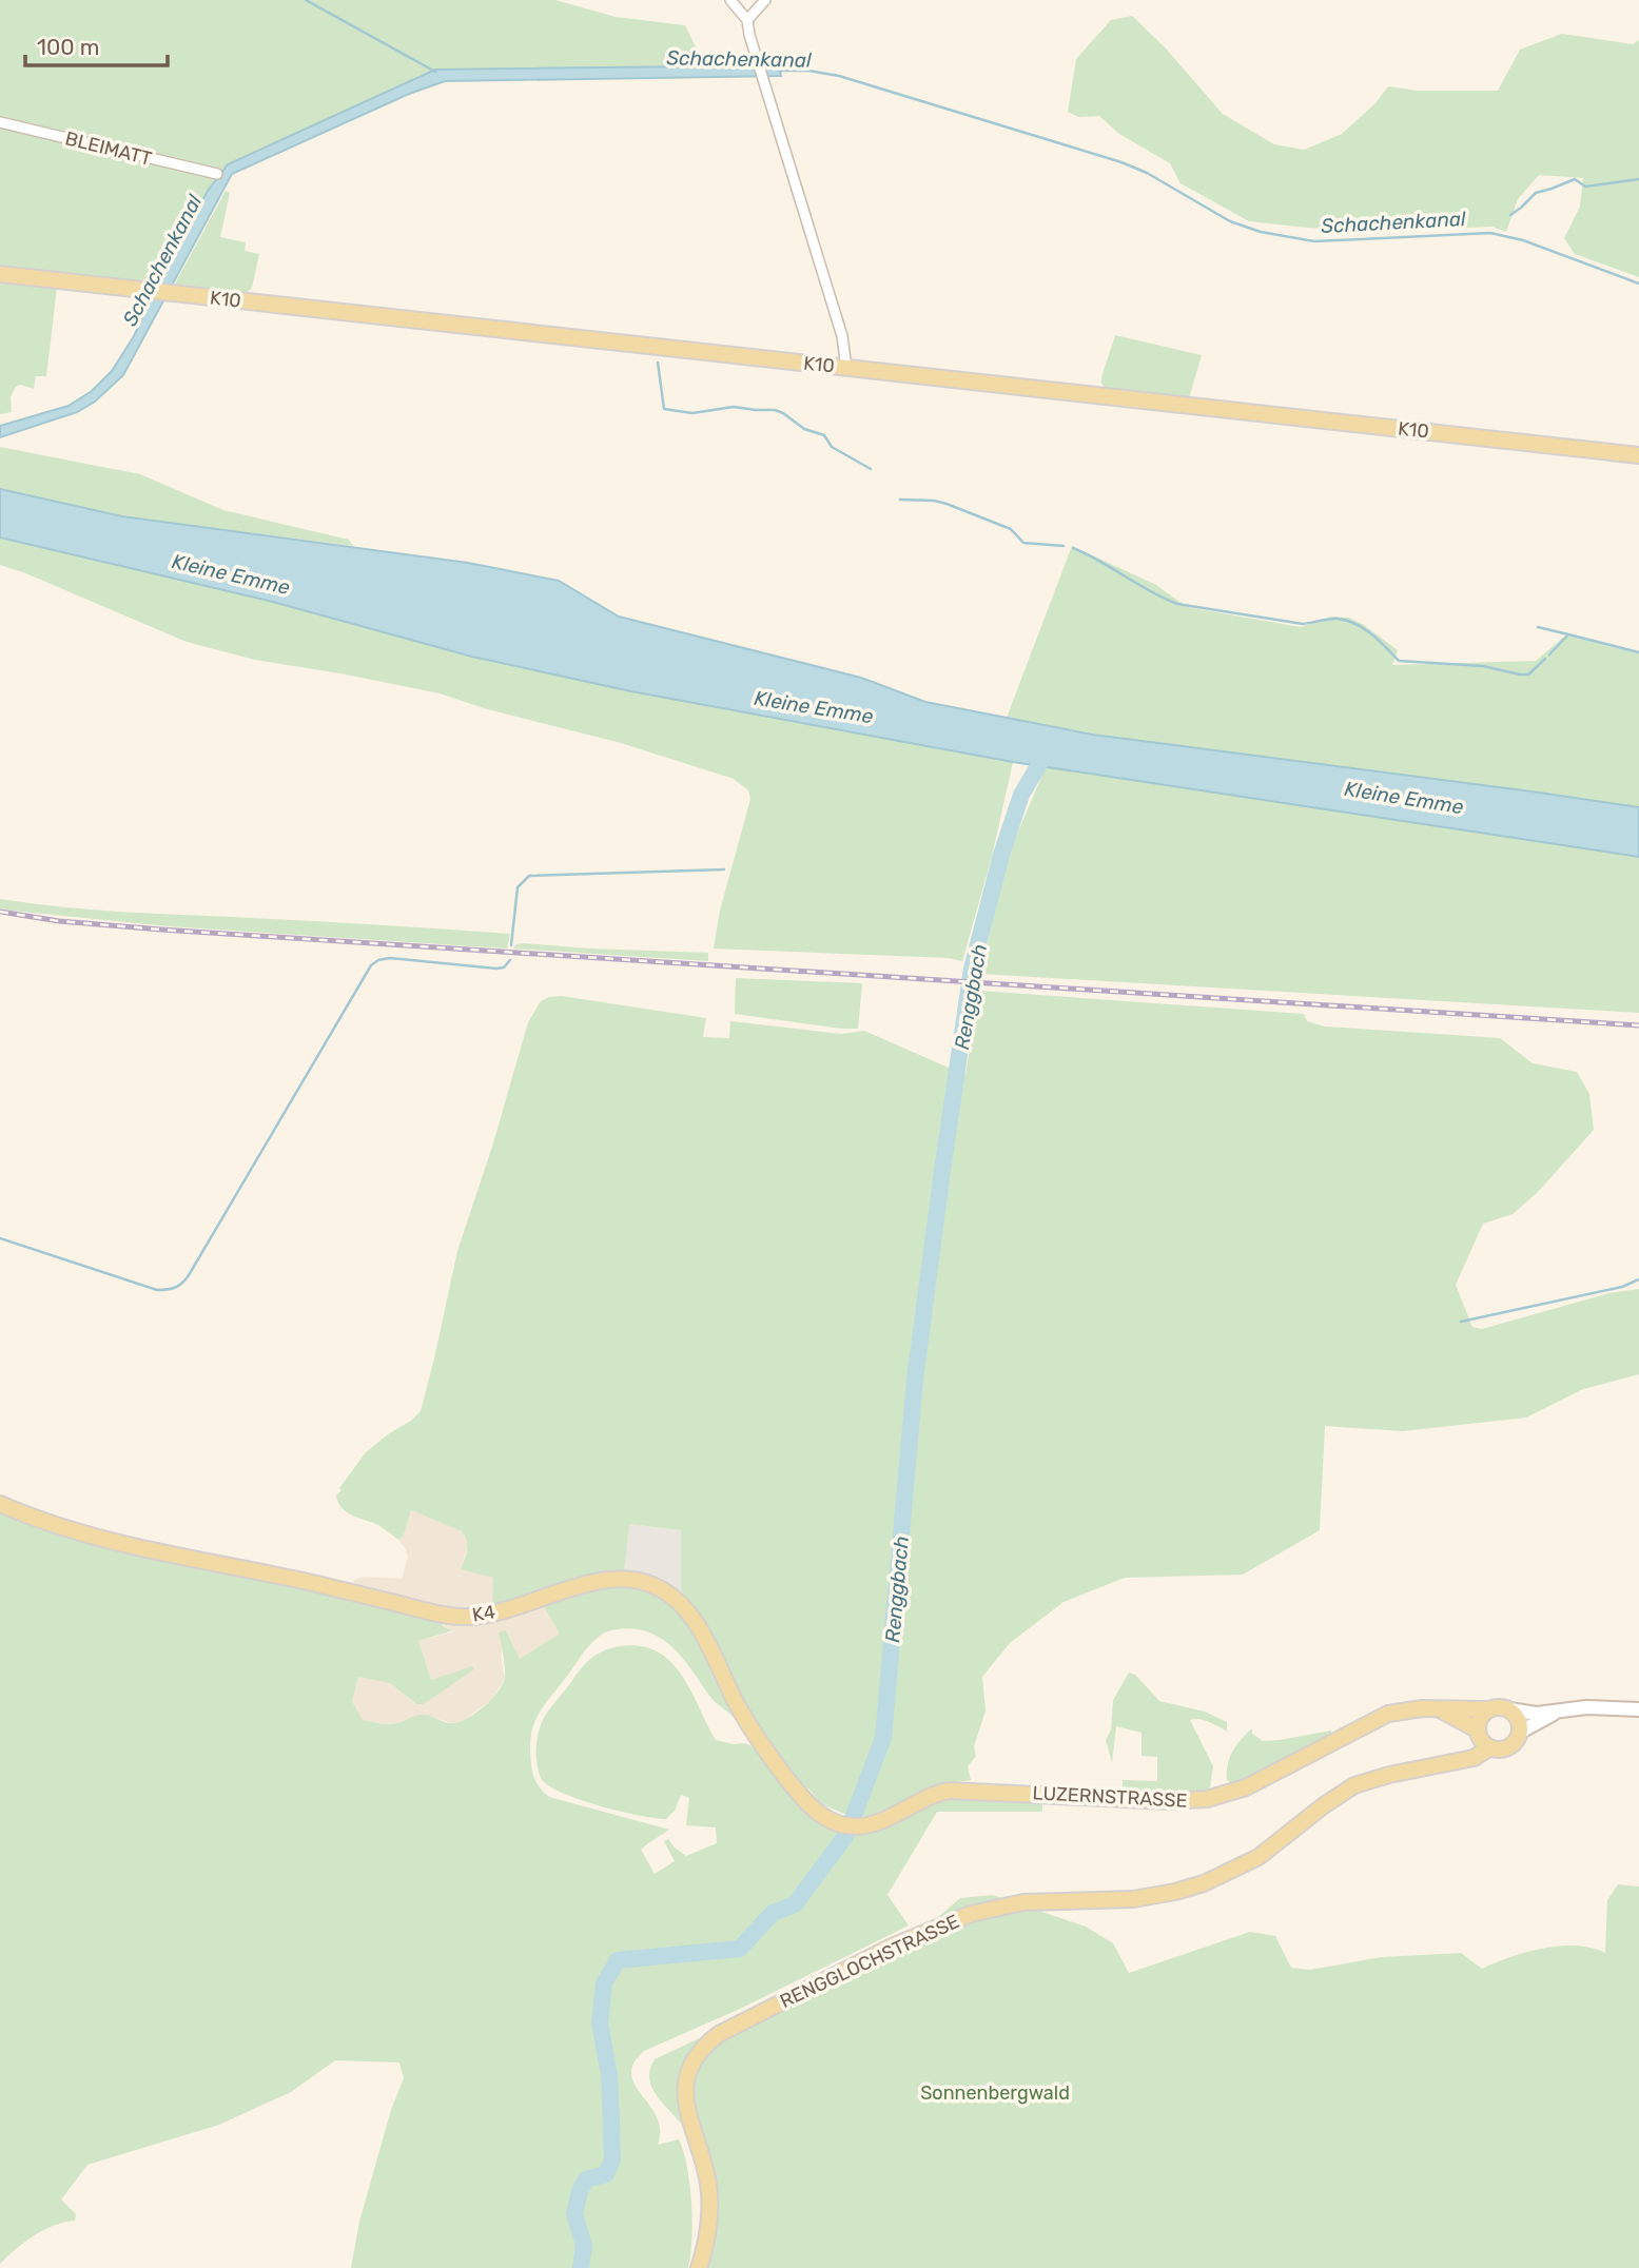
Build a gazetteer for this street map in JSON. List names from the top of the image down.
{
  "streets": {
    "main road": [
      "K10",
      "K4",
      "LUZERNSTRASSE",
      "RENGGLOCHSTRASSE"
    ],
    "street": ["BLEIMATT"]
  },
  "crossings": [
    ["K4", "LUZERNSTRASSE"],
    ["LUZERNSTRASSE", "RENGGLOCHSTRASSE"]
  ],
  "water": ["Schachenkanal", "Kleine Emme", "Renggbach"],
  "parks": ["Sonnenbergwald"],
  "scale_bar": "100 m"
}
